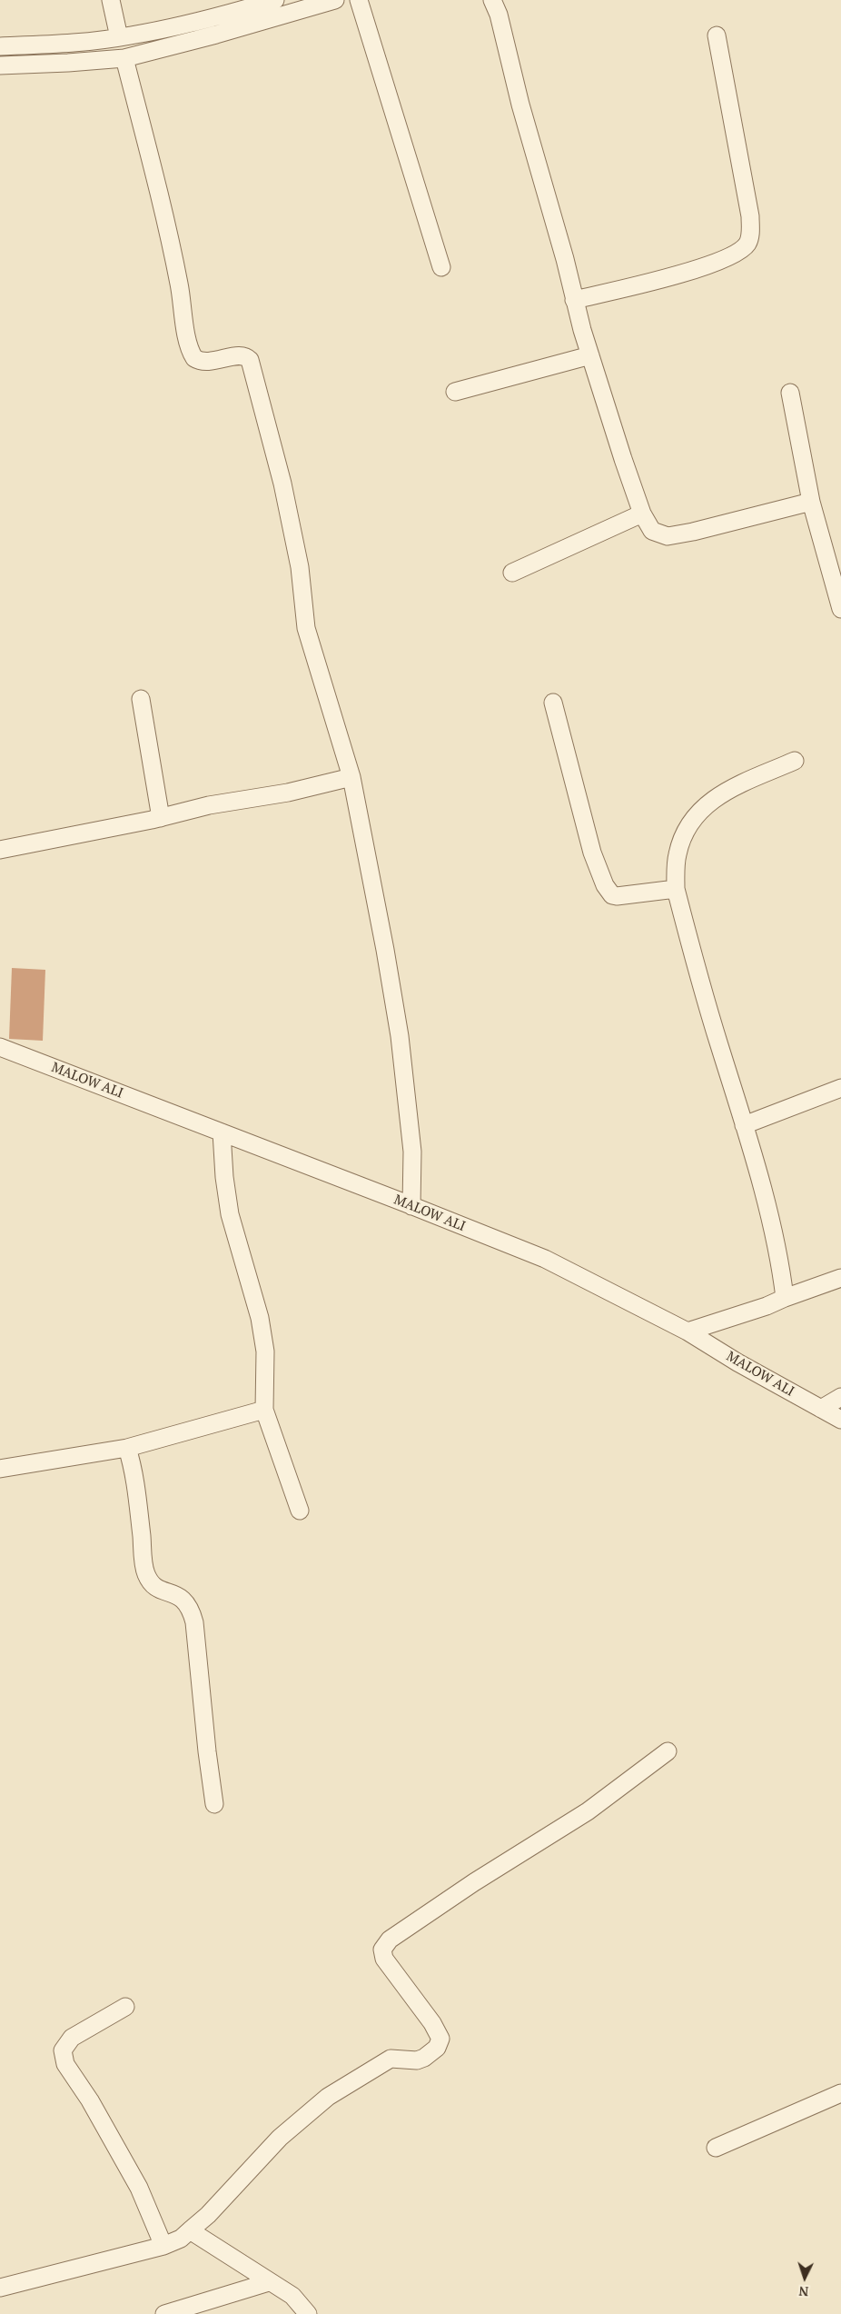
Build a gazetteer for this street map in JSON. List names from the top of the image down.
{
  "streets": {
    "street": ["MALOW ALI"]
  },
  "north": "bottom"
}
